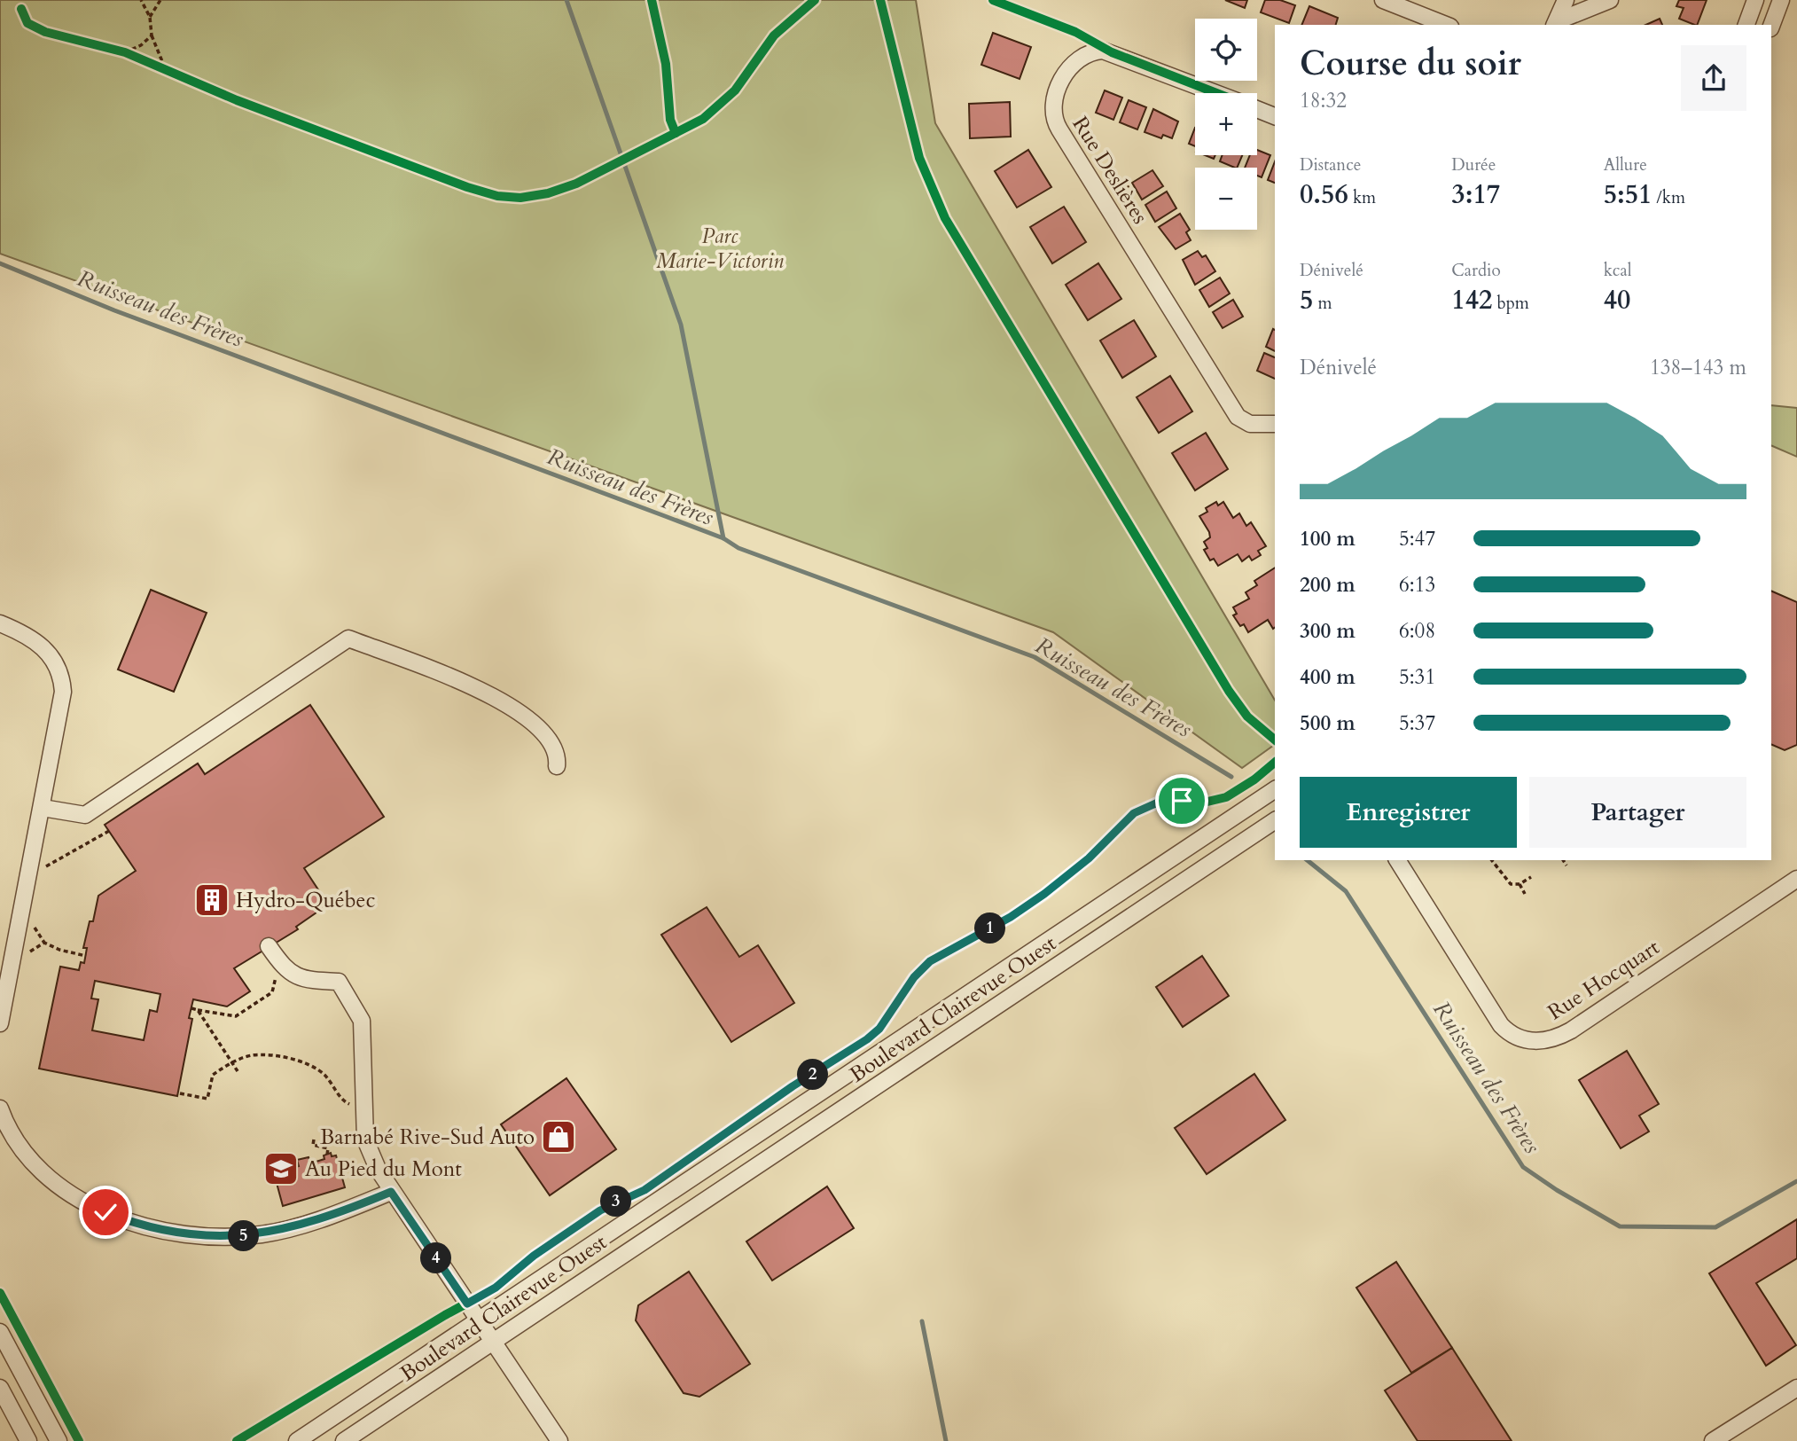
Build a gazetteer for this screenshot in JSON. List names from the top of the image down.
{
  "streets": {
    "street": ["Rue Deslières", "Rue Hocquart", "Boulevard Clairevue Ouest"]
  },
  "water": ["Ruisseau des Frères"],
  "parks": ["Parc Marie-Victorin"],
  "places": {
    "building": ["Hydro-Québec"],
    "shop": ["Barnabé Rive-Sud Auto"],
    "school or university": ["Au Pied du Mont"]
  },
  "page": {
    "map_buttons": ["+", "−"],
    "heading": ["Course du soir", "18:32"],
    "stats": [
      ["Distance", "0.56 km"],
      ["Durée", "3:17"],
      ["Allure", "5:51 /km"],
      ["Dénivelé", "5 m"],
      ["Cardio", "142 bpm"],
      ["kcal", "40"]
    ],
    "chart": ["Dénivelé", "138–143 m"],
    "list": [
      {
        "name": "100 m",
        "note": "5:47"
      },
      {
        "name": "200 m",
        "note": "6:13"
      },
      {
        "name": "300 m",
        "note": "6:08"
      },
      {
        "name": "400 m",
        "note": "5:31"
      },
      {
        "name": "500 m",
        "note": "5:37"
      }
    ],
    "buttons": ["Enregistrer", "Partager"],
    "pins": [
      "1",
      "2",
      "3",
      "5",
      "4"
    ]
  }
}
